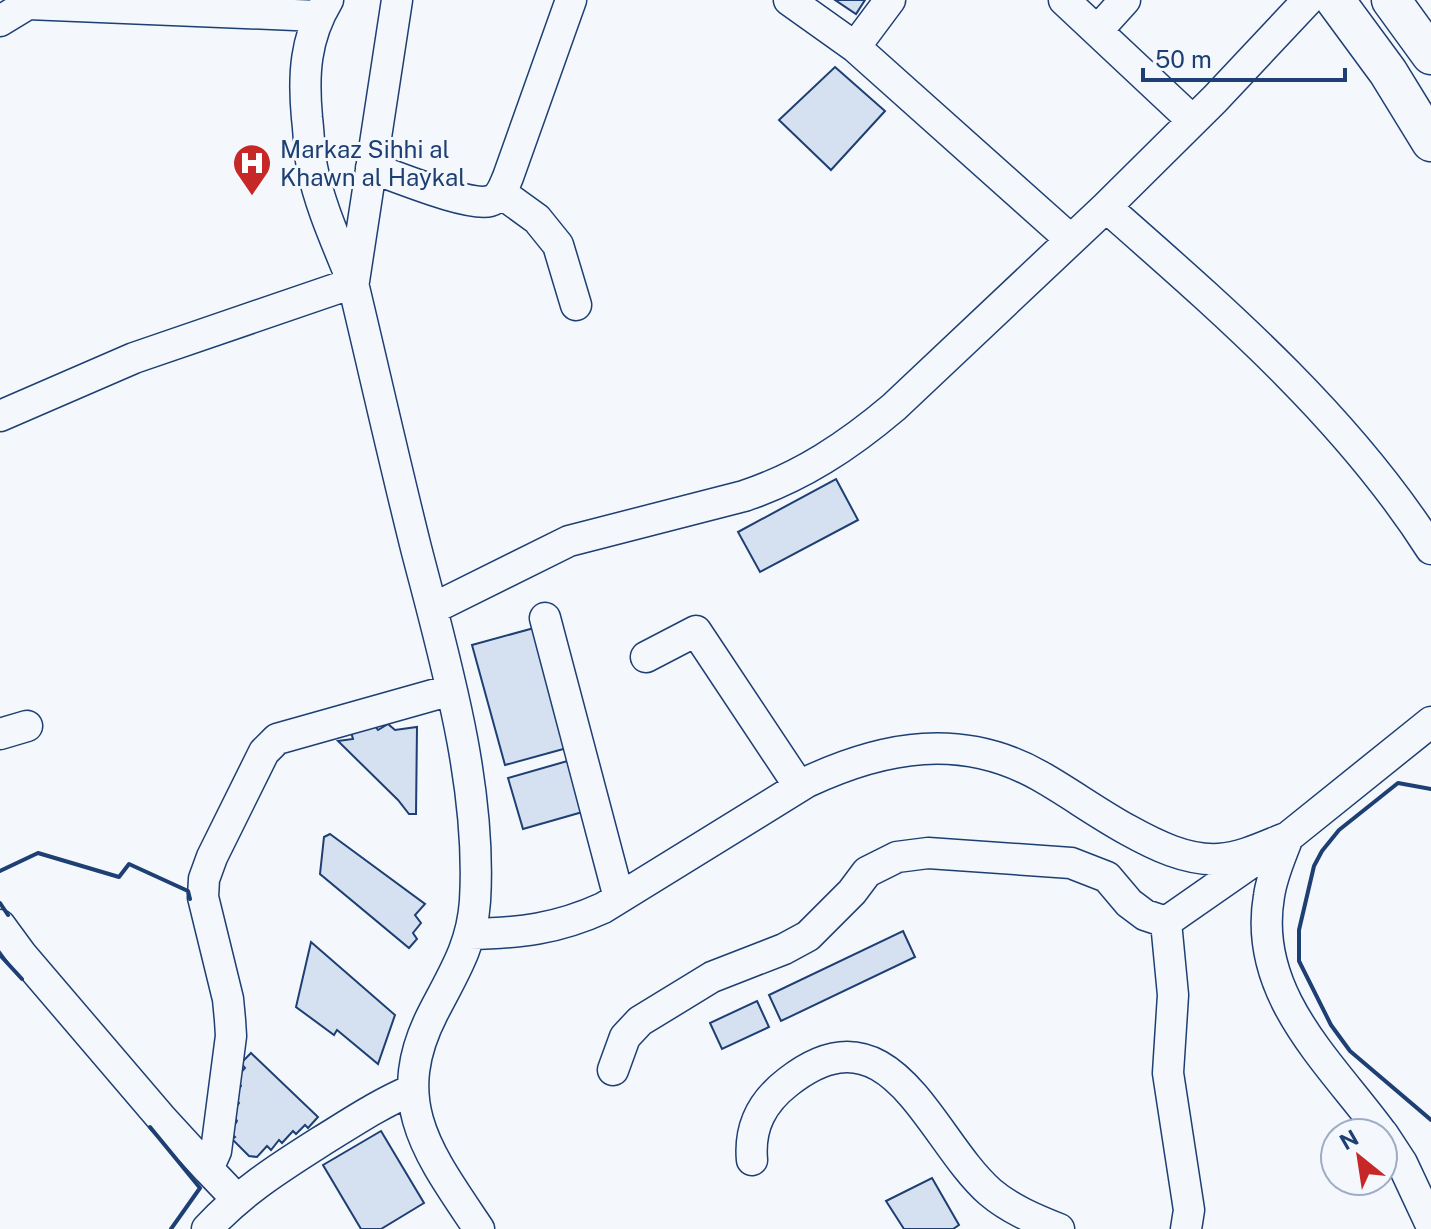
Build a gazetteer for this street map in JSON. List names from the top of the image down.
{
  "places": {
    "hospital": ["Markaz Sihhi al Khawn al Haykal"]
  },
  "scale_bar": "50 m",
  "north": "top left"
}
